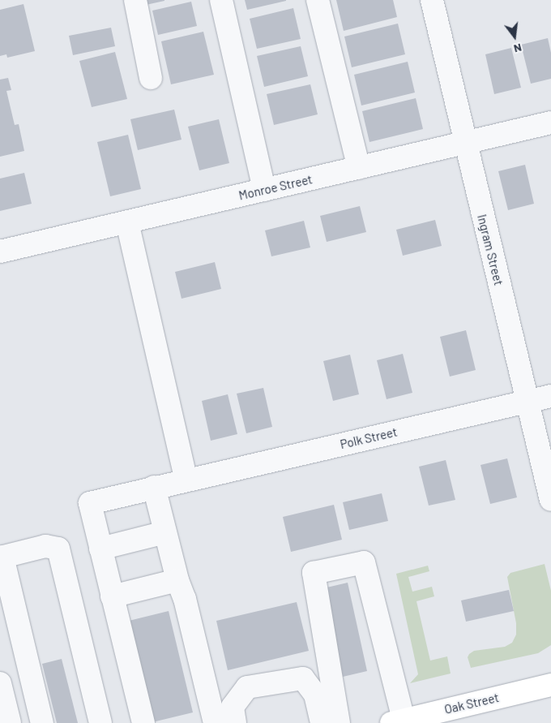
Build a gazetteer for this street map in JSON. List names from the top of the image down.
{
  "streets": {
    "highway": ["Oak Street"],
    "street": ["Monroe Street", "Ingram Street", "Polk Street"]
  },
  "crossings": [
    ["Monroe Street", "Ingram Street"],
    ["Ingram Street", "Polk Street"]
  ],
  "north": "bottom"
}
